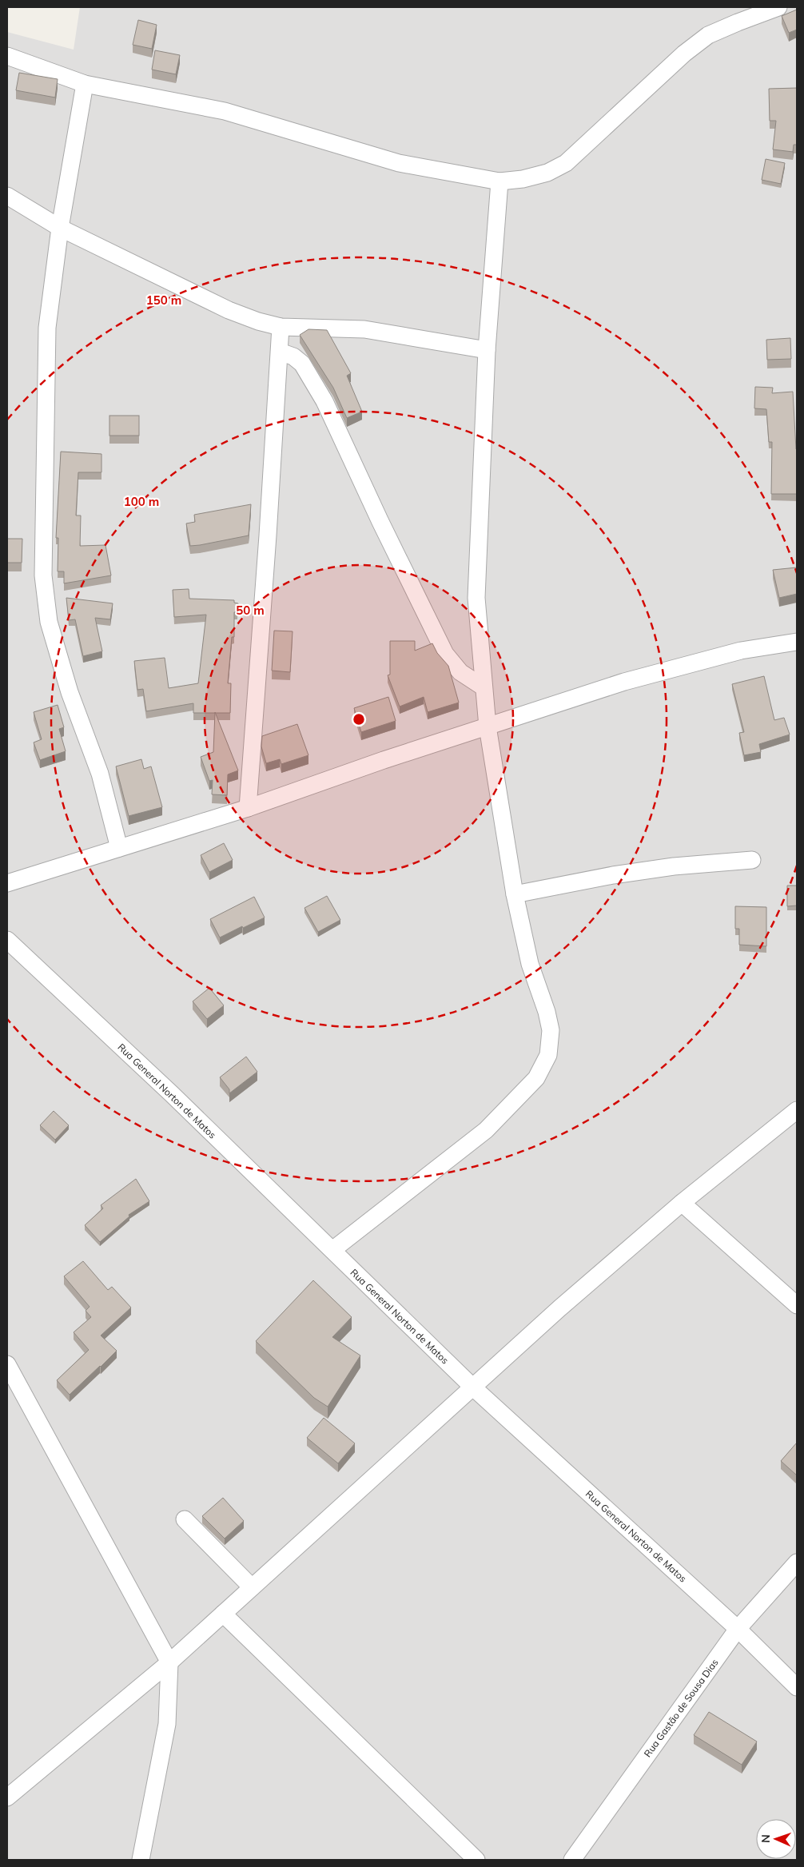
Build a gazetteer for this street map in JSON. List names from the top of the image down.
{
  "streets": {
    "street": ["Rua General Norton de Matos", "Rua Gastão de Sousa Dias"]
  },
  "crossings": [
    ["Rua General Norton de Matos", "Rua Gastão de Sousa Dias"]
  ],
  "north": "left",
  "rings": ["150 m", "100 m", "50 m"]
}
